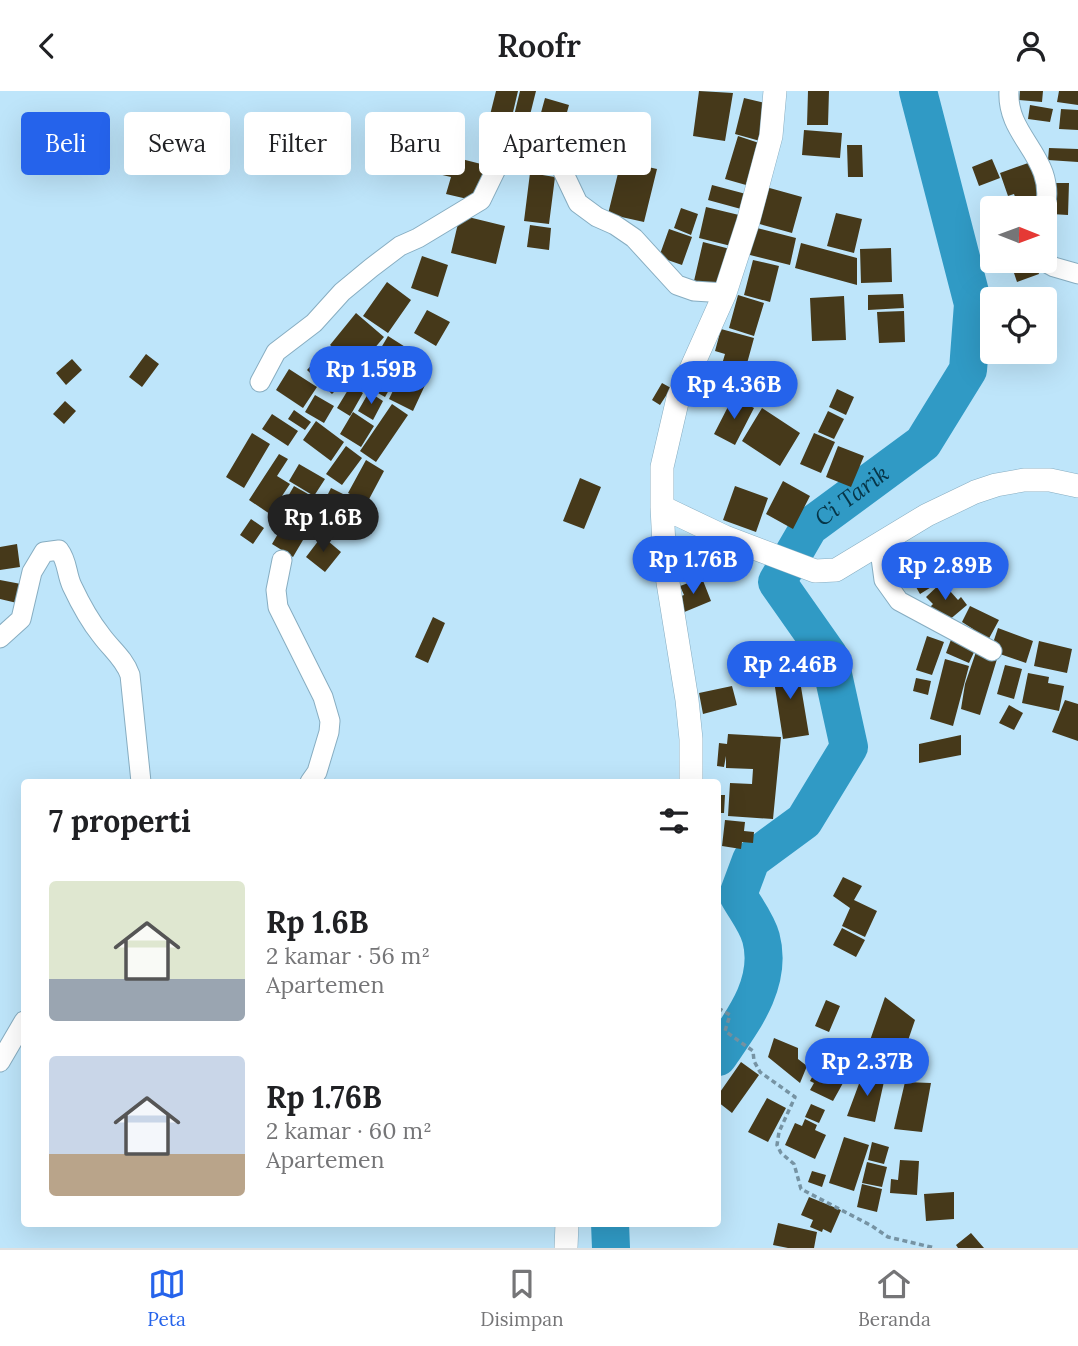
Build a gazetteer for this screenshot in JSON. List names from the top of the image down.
{
  "water": ["Ci Tarik"],
  "north": "right",
  "page": {
    "header": "Roofr",
    "chip": [
      "Beli",
      "Sewa",
      "Filter",
      "Baru",
      "Apartemen"
    ],
    "price": [
      "Rp 1.59B",
      "Rp 4.36B",
      "Rp 1.6B",
      "Rp 1.76B",
      "Rp 2.89B",
      "Rp 2.46B",
      "Rp 2.37B"
    ],
    "heading": "7 properti",
    "list": [
      {
        "name": "Rp 1.6B",
        "note": "2 kamar · 56 m² · Apartemen"
      },
      {
        "name": "Rp 1.76B",
        "note": "2 kamar · 60 m² · Apartemen"
      }
    ],
    "tabs": ["Peta", "Disimpan", "Beranda"]
  }
}
